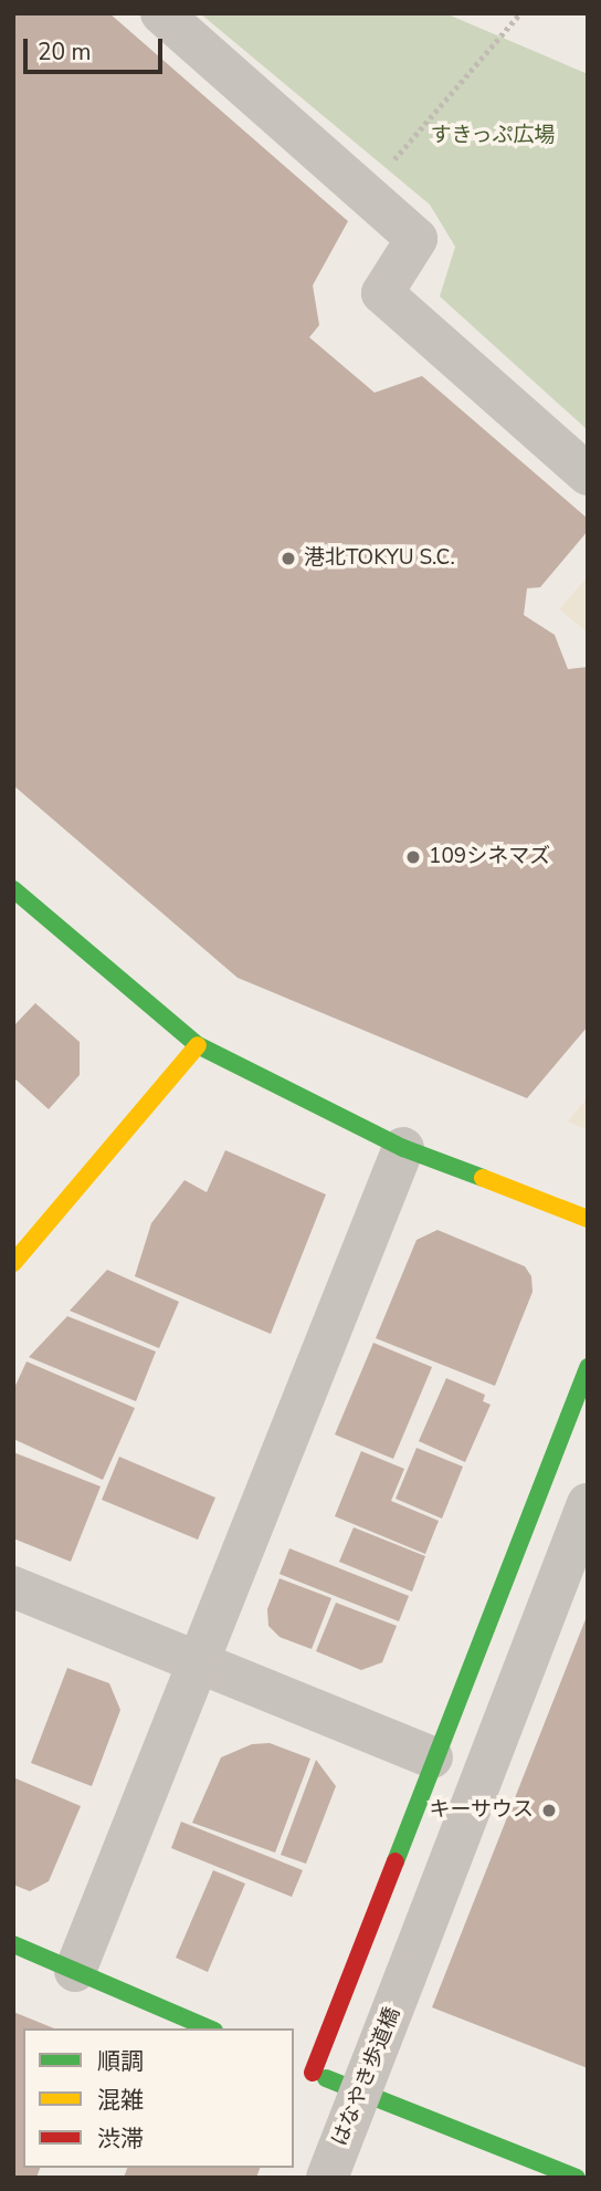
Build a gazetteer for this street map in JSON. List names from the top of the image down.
{
  "streets": {
    "street": ["はなやき歩道橋"]
  },
  "parks": ["すきっぷ広場"],
  "places": ["港北TOKYU S.C.", "109シネマズ", "キーサウス"],
  "legend": ["順調", "混雑", "渋滞"],
  "scale_bar": "20 m"
}
